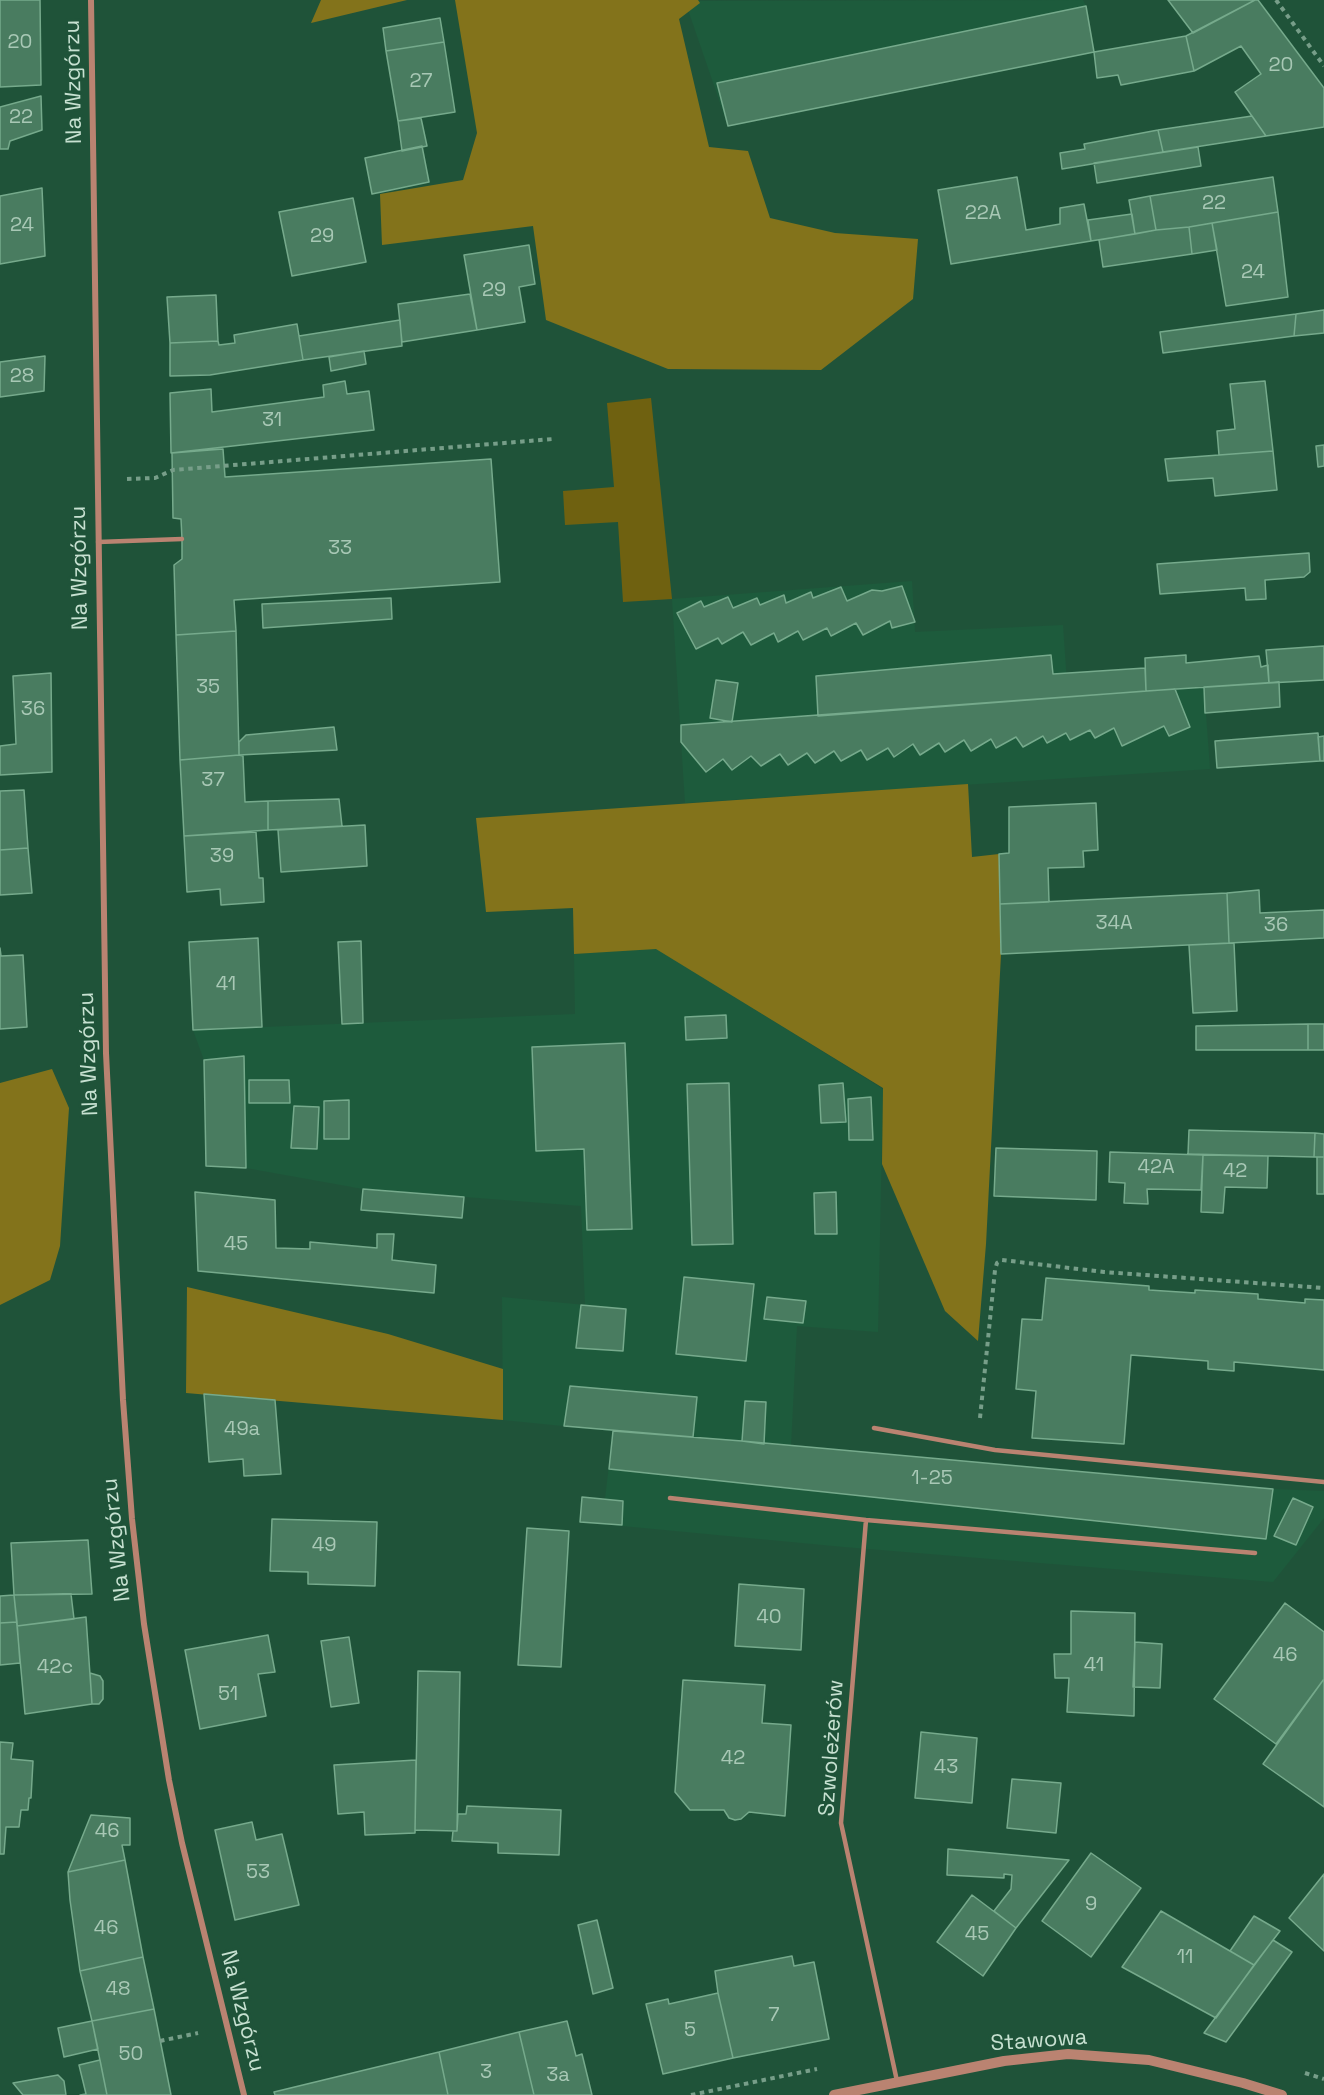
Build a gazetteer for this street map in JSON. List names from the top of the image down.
{
  "streets": {
    "street": ["Na Wzgórzu", "Stawowa"],
    "lane": ["Szwoleżerów"]
  },
  "crossings": [
    ["Szwoleżerów", "Stawowa"]
  ],
  "house_numbers": [
    "20",
    "20",
    "27",
    "22",
    "22",
    "22A",
    "24",
    "29",
    "24",
    "29",
    "28",
    "31",
    "33",
    "35",
    "36",
    "37",
    "39",
    "34A",
    "36",
    "41",
    "42A",
    "42",
    "45",
    "49a",
    "1-25",
    "49",
    "40",
    "46",
    "41",
    "42c",
    "51",
    "42",
    "43",
    "46",
    "53",
    "9",
    "46",
    "45",
    "11",
    "48",
    "7",
    "5",
    "50",
    "3",
    "3a"
  ]
}
